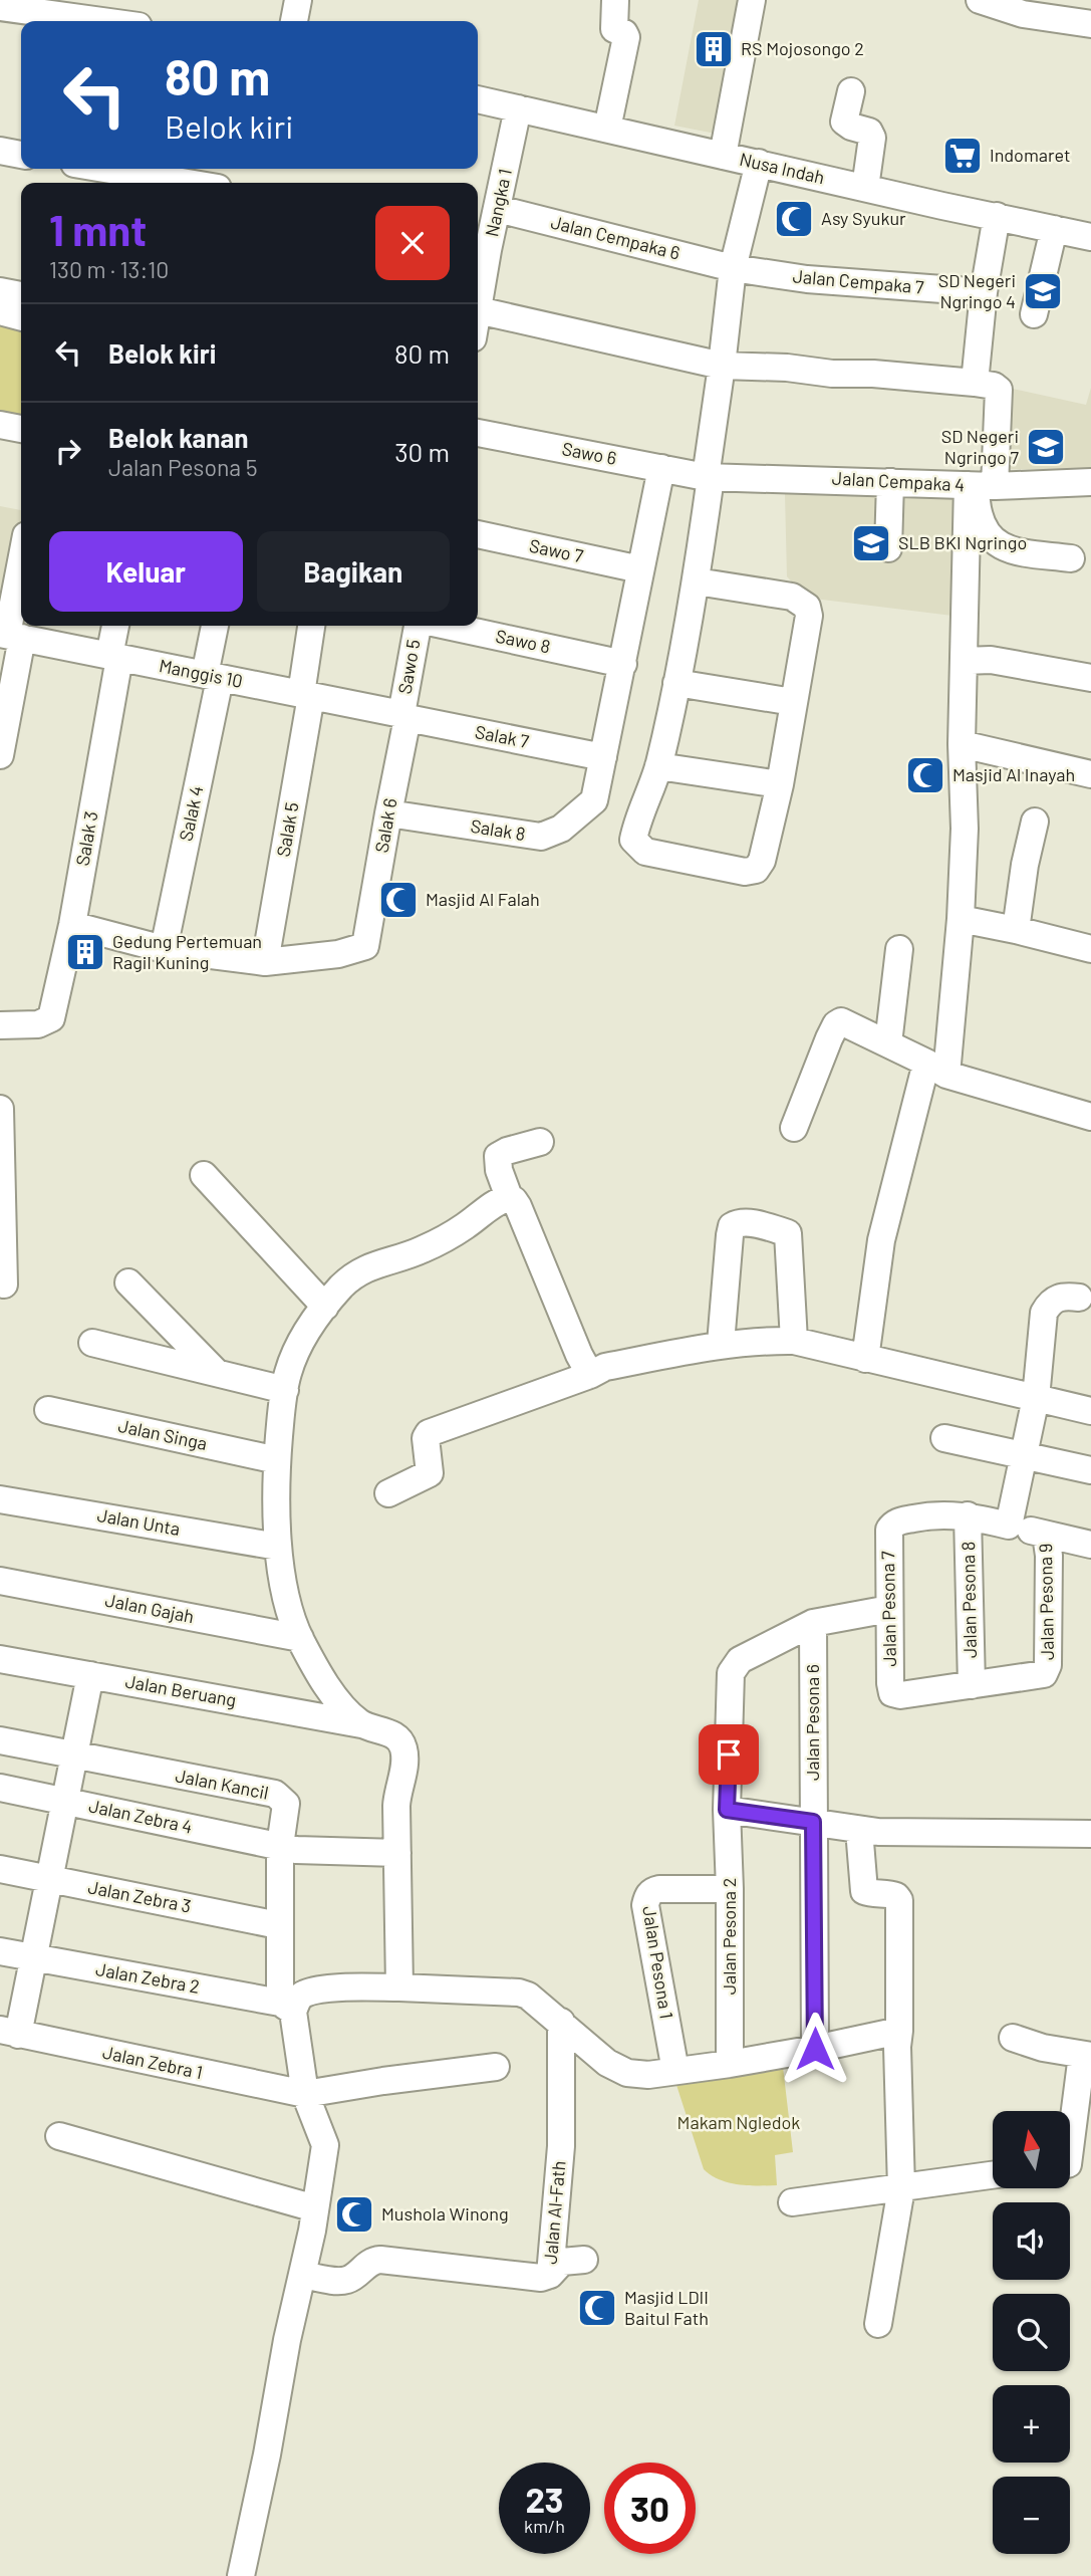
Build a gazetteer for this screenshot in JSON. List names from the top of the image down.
{
  "streets": {
    "street": [
      "Nusa Indah",
      "Nangka 1",
      "Jalan Cempaka 6",
      "Jalan Cempaka 7",
      "Sawo 6",
      "Jalan Cempaka 4",
      "Sawo 7",
      "Sawo 8",
      "Sawo 5",
      "Manggis 10",
      "Salak 7",
      "Salak 4",
      "Salak 6",
      "Salak 5",
      "Salak 8",
      "Salak 3",
      "Jalan Singa",
      "Jalan Unta",
      "Jalan Pesona 8",
      "Jalan Pesona 9",
      "Jalan Gajah",
      "Jalan Pesona 7",
      "Jalan Beruang",
      "Jalan Pesona 6",
      "Jalan Kancil",
      "Jalan Zebra 4",
      "Jalan Zebra 3",
      "Jalan Pesona 2",
      "Jalan Pesona 1",
      "Jalan Zebra 2",
      "Jalan Zebra 1",
      "Jalan Al-Fath"
    ]
  },
  "crossings": [
    ["Nusa Indah", "Nangka 1"],
    ["Nangka 1", "Jalan Cempaka 6"],
    ["Jalan Cempaka 6", "Jalan Cempaka 7"],
    ["Sawo 6", "Jalan Cempaka 4"],
    ["Sawo 6", "Salak 8"],
    ["Sawo 7", "Salak 8"],
    ["Sawo 8", "Salak 8"],
    ["Sawo 5", "Manggis 10"],
    ["Sawo 5", "Salak 7"],
    ["Sawo 5", "Salak 6"],
    ["Manggis 10", "Salak 7"],
    ["Manggis 10", "Salak 4"],
    ["Manggis 10", "Salak 6"],
    ["Manggis 10", "Salak 5"],
    ["Manggis 10", "Salak 3"],
    ["Salak 7", "Salak 6"],
    ["Salak 7", "Salak 8"],
    ["Salak 6", "Salak 5"],
    ["Salak 6", "Salak 8"],
    ["Jalan Pesona 8", "Jalan Pesona 9"],
    ["Jalan Pesona 8", "Jalan Pesona 7"],
    ["Jalan Pesona 9", "Jalan Pesona 7"],
    ["Jalan Beruang", "Jalan Zebra 4"],
    ["Jalan Pesona 6", "Jalan Pesona 2"],
    ["Jalan Kancil", "Jalan Zebra 4"],
    ["Jalan Kancil", "Jalan Zebra 3"],
    ["Jalan Kancil", "Jalan Zebra 2"],
    ["Jalan Kancil", "Jalan Zebra 1"],
    ["Jalan Kancil", "Jalan Al-Fath"],
    ["Jalan Pesona 2", "Jalan Pesona 1"]
  ],
  "parks": ["Makam Ngledok"],
  "places": {
    "building": ["RS Mojosongo 2", "Gedung Pertemuan Ragil Kuning"],
    "supermarket": ["Indomaret"],
    "mosque": [
      "Asy Syukur",
      "Masjid Al Inayah",
      "Masjid Al Falah",
      "Mushola Winong",
      "Masjid LDII Baitul Fath"
    ],
    "school or university": ["SD Negeri Ngringo 4", "SD Negeri Ngringo 7", "SLB BKI Ngringo"]
  },
  "north": "top",
  "page": {
    "turn": ["80 m", "Belok kiri"],
    "heading": ["1 mnt", "130 m · 13:10"],
    "list": [
      {
        "name": "Belok kiri",
        "value": "80 m"
      },
      {
        "name": "Belok kanan",
        "note": "Jalan Pesona 5",
        "value": "30 m"
      }
    ],
    "buttons": ["Keluar", "Bagikan"],
    "map_buttons": ["+", "−"],
    "speed": "23 km/h",
    "limit": "30"
  }
}
